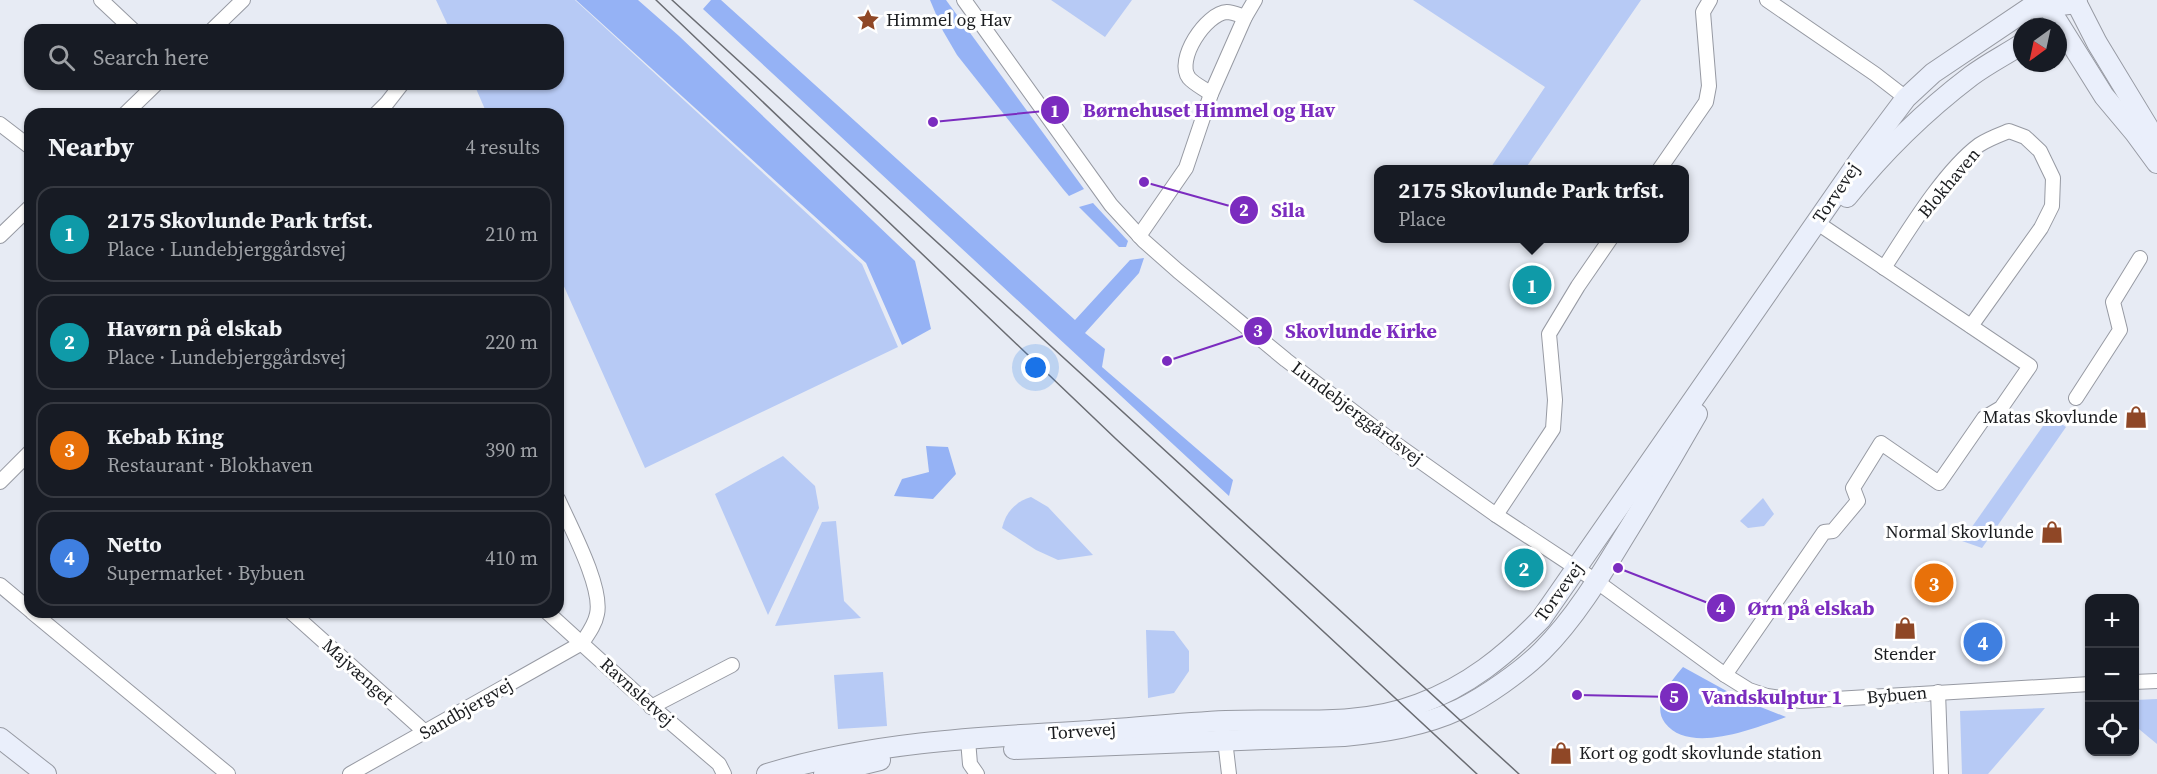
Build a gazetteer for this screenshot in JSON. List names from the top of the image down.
{
  "streets": {
    "street": [
      "Blokhaven",
      "Torvevej",
      "Lundebjerggårdsvej",
      "Majvænget",
      "Ravnsletvej",
      "Bybuen",
      "Sandbjergvej"
    ]
  },
  "crossings": [
    ["Torvevej", "Lundebjerggårdsvej"],
    ["Torvevej", "Bybuen"],
    ["Lundebjerggårdsvej", "Bybuen"],
    ["Majvænget", "Sandbjergvej"],
    ["Ravnsletvej", "Sandbjergvej"]
  ],
  "places": {
    "place": ["Himmel og Hav"],
    "other": [
      "Børnehuset Himmel og Hav",
      "Sila",
      "Skovlunde Kirke",
      "Ørn på elskab",
      "Vandskulptur 1"
    ],
    "shop": [
      "Matas Skovlunde",
      "Normal Skovlunde",
      "Stender",
      "Kort og godt skovlunde station"
    ]
  },
  "north": "bottom left",
  "page": {
    "search": "Search here",
    "heading": ["Nearby", "4 results"],
    "popup": ["2175 Skovlunde Park trfst.", "Place"],
    "list": [
      {
        "mark": "1",
        "name": "2175 Skovlunde Park trfst.",
        "note": "Place · Lundebjerggårdsvej",
        "value": "210 m"
      },
      {
        "mark": "2",
        "name": "Havørn på elskab",
        "note": "Place · Lundebjerggårdsvej",
        "value": "220 m"
      },
      {
        "mark": "3",
        "name": "Kebab King",
        "note": "Restaurant · Blokhaven",
        "value": "390 m"
      },
      {
        "mark": "4",
        "name": "Netto",
        "note": "Supermarket · Bybuen",
        "value": "410 m"
      }
    ],
    "pins": [
      "1",
      "2",
      "3",
      "4"
    ],
    "map_buttons": ["+", "−"]
  }
}
